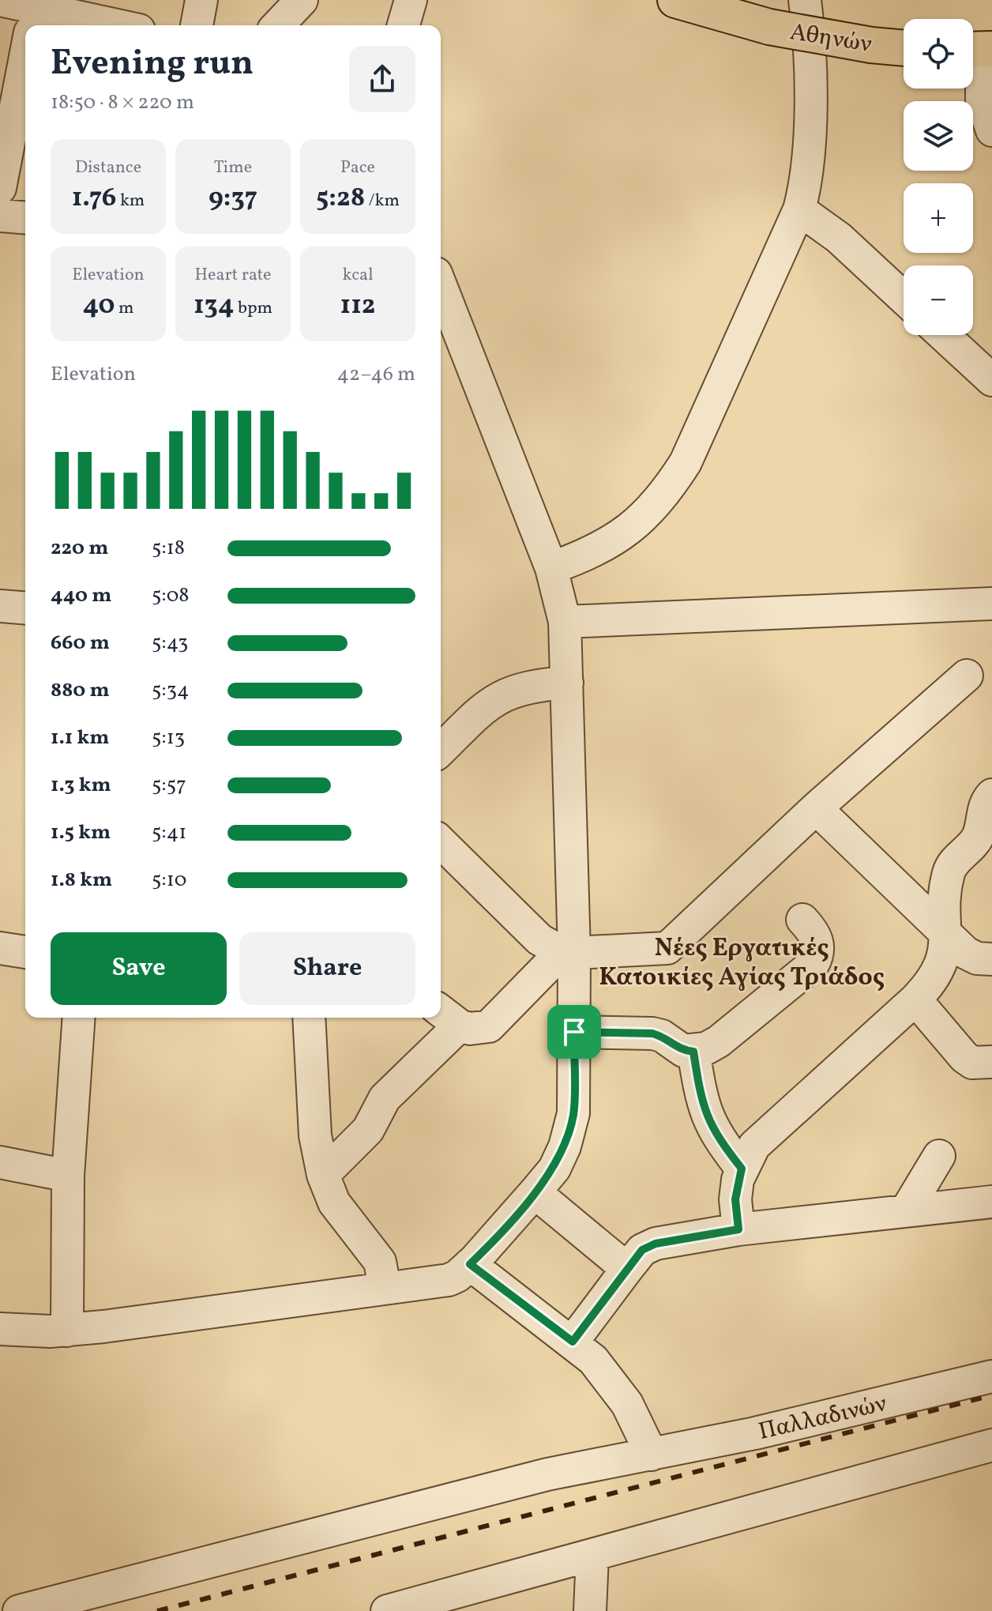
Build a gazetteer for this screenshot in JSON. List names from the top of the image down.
{
  "streets": {
    "main road": ["Αθηνών"],
    "street": ["Παλλαδινών"]
  },
  "districts": ["Νέες Εργατικές Κατοικίες Αγίας Τριάδος"],
  "page": {
    "map_buttons": ["+", "−"],
    "heading": ["Evening run", "18:50 · 8 × 220 m"],
    "stats": [
      ["Distance", "1.76 km"],
      ["Time", "9:37"],
      ["Pace", "5:28 /km"],
      ["Elevation", "40 m"],
      ["Heart rate", "134 bpm"],
      ["kcal", "112"]
    ],
    "chart": ["Elevation", "42–46 m"],
    "list": [
      {
        "name": "220 m",
        "note": "5:18"
      },
      {
        "name": "440 m",
        "note": "5:08"
      },
      {
        "name": "660 m",
        "note": "5:43"
      },
      {
        "name": "880 m",
        "note": "5:34"
      },
      {
        "name": "1.1 km",
        "note": "5:13"
      },
      {
        "name": "1.3 km",
        "note": "5:57"
      },
      {
        "name": "1.5 km",
        "note": "5:41"
      },
      {
        "name": "1.8 km",
        "note": "5:10"
      }
    ],
    "buttons": ["Save", "Share"]
  }
}
